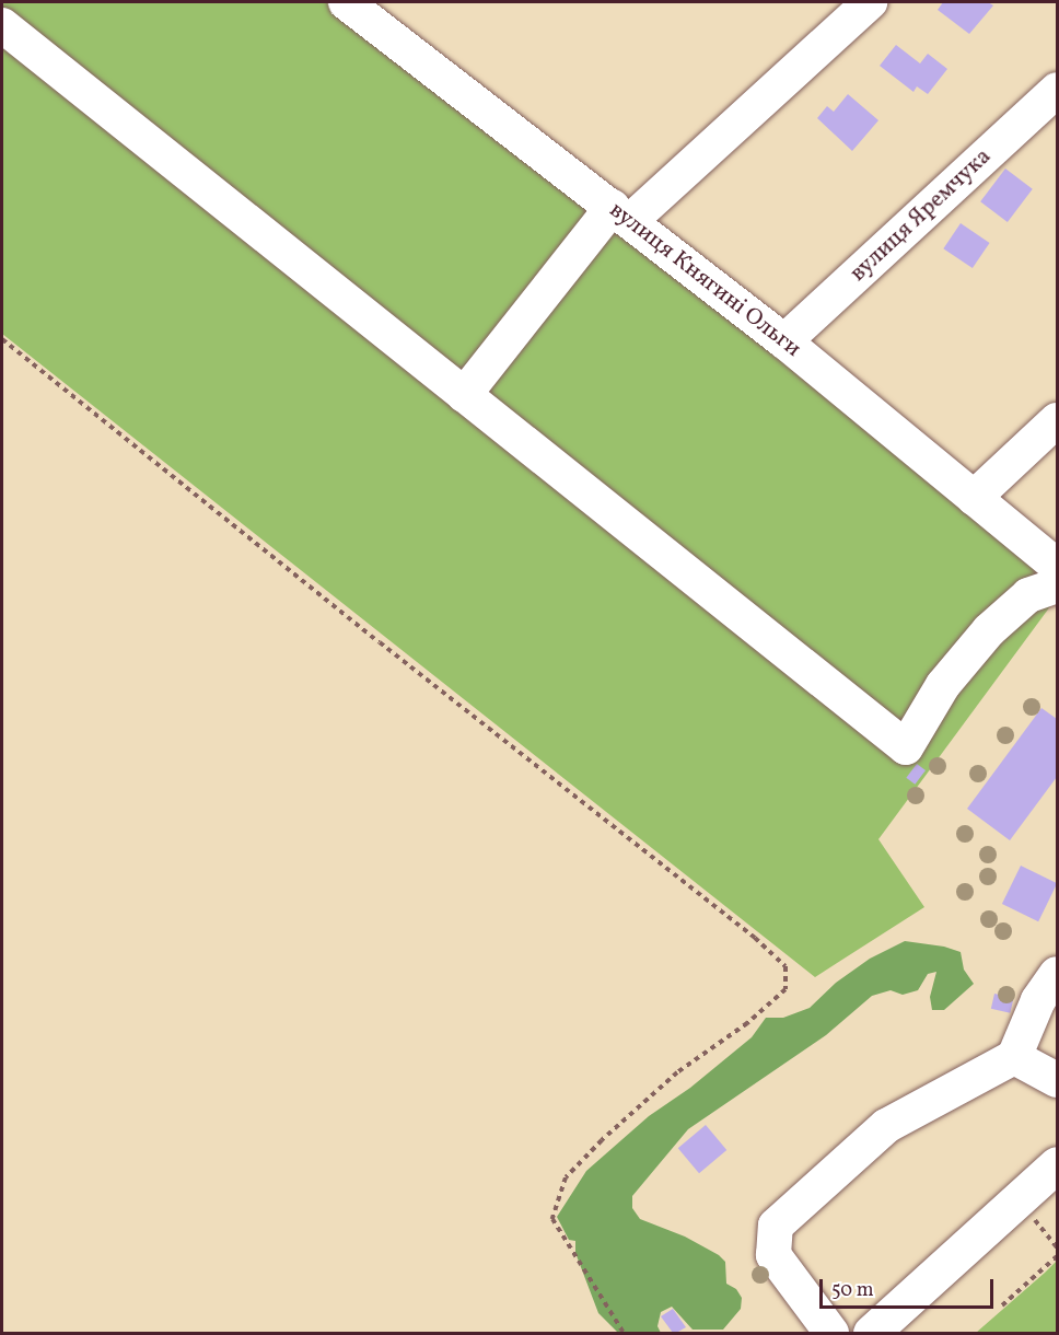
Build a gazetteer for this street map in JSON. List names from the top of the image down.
{
  "streets": {
    "street": ["вулиця Яремчука", "вулиця Княгині Ольги"]
  },
  "crossings": [
    ["вулиця Яремчука", "вулиця Княгині Ольги"]
  ],
  "scale_bar": "50 m"
}
